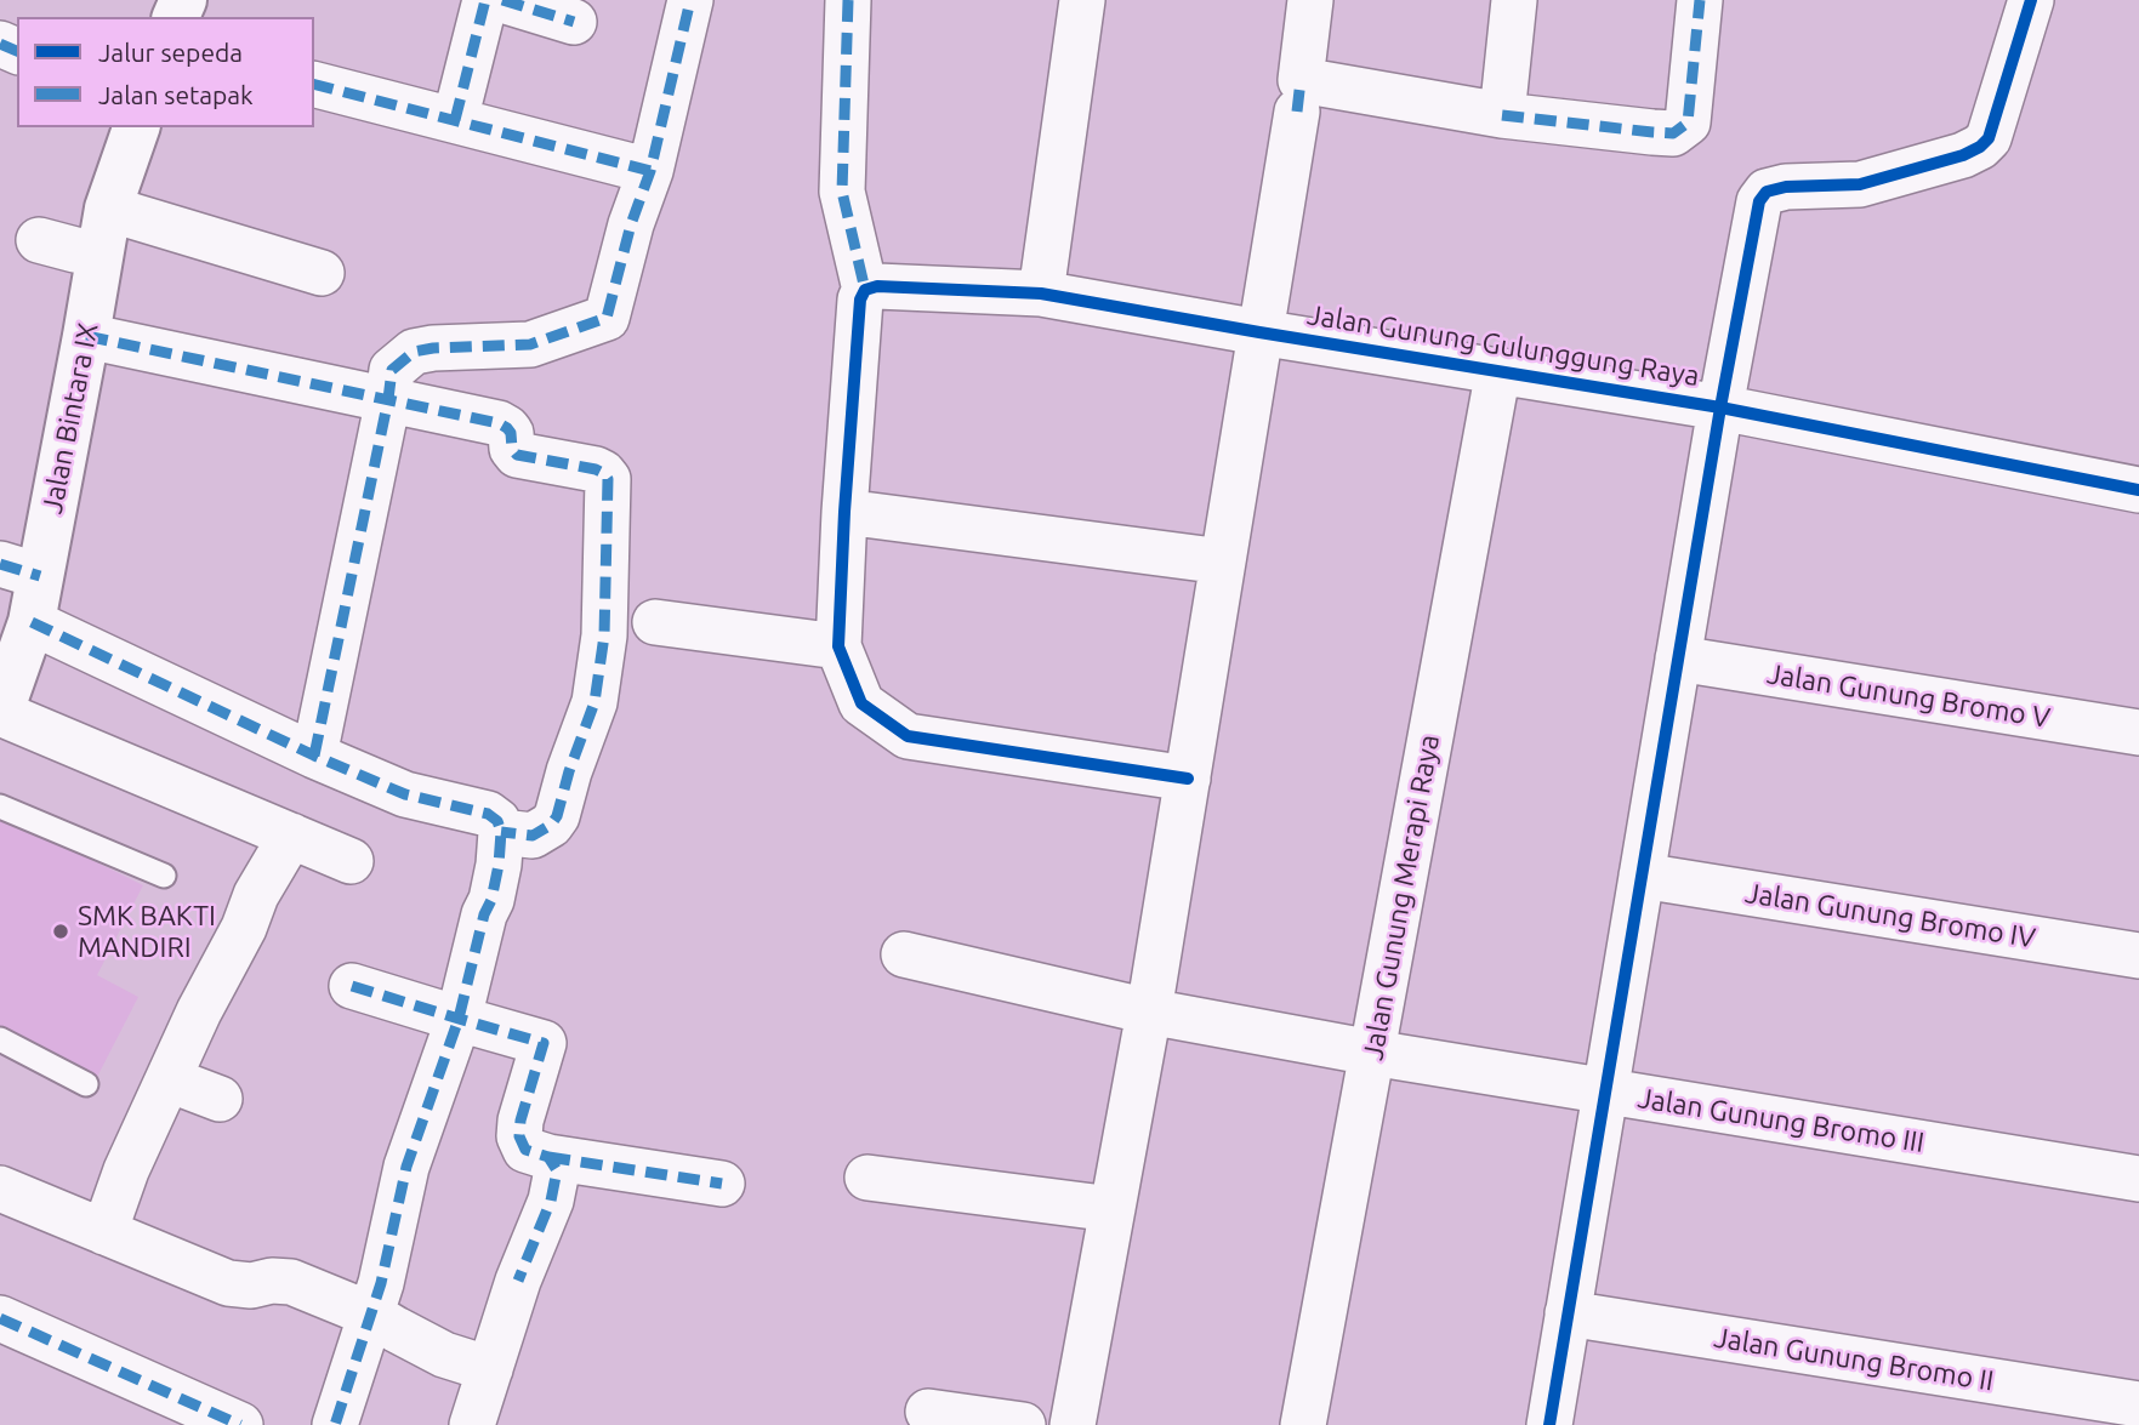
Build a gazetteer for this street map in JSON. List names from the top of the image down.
{
  "streets": {
    "street": [
      "Jalan Gunung Gulunggung Raya",
      "Jalan Bintara IX",
      "Jalan Gunung Bromo V",
      "Jalan Gunung Merapi Raya",
      "Jalan Gunung Bromo IV",
      "Jalan Gunung Bromo III",
      "Jalan Gunung Bromo II"
    ]
  },
  "crossings": [
    ["Jalan Gunung Gulunggung Raya", "Jalan Gunung Merapi Raya"],
    ["Jalan Gunung Merapi Raya", "Jalan Gunung Bromo III"]
  ],
  "places": ["SMK BAKTI MANDIRI"],
  "legend": ["Jalur sepeda", "Jalan setapak"]
}
